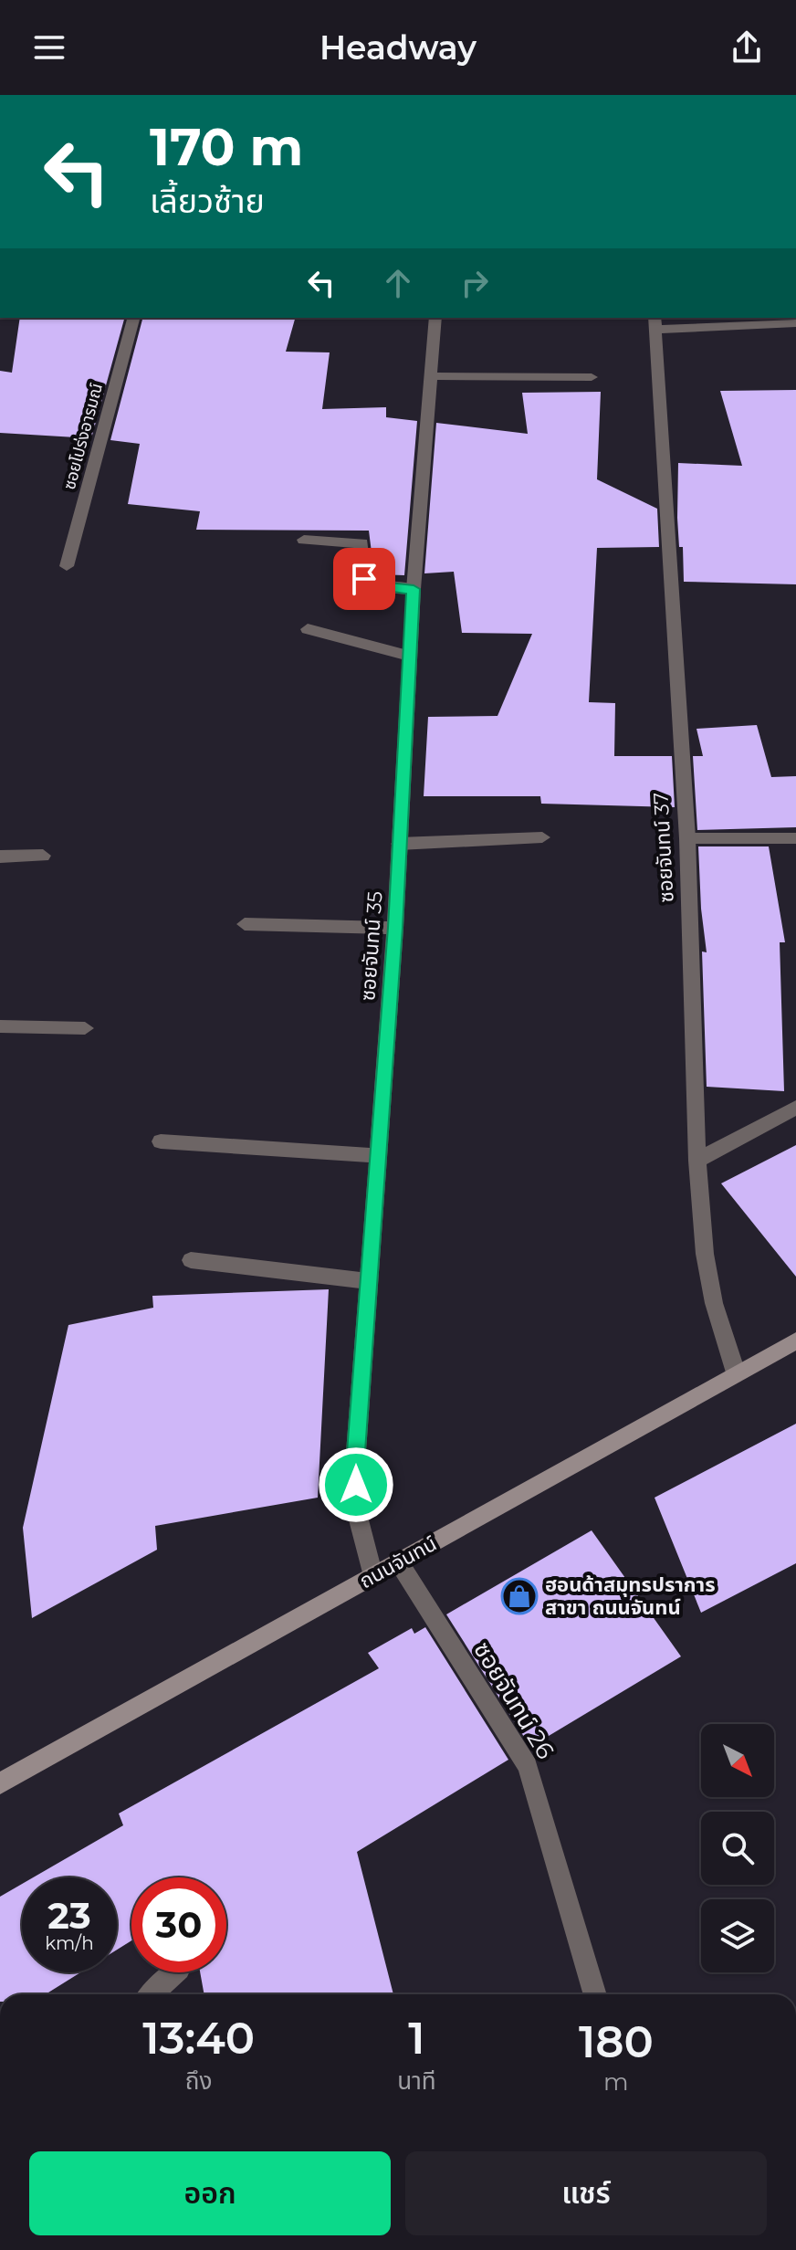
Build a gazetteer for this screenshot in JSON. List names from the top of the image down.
{
  "streets": {
    "main road": ["ถนนจันทน์"],
    "street": [
      "ซอยโปร่งอารมณ์",
      "ซอยจันทน์ 37",
      "ซอยจันทน์ 35",
      "ซอยจันทน์ 26"
    ]
  },
  "crossings": [
    ["ซอยจันทน์ 37", "ถนนจันทน์"],
    ["ซอยจันทน์ 35", "ถนนจันทน์"],
    ["ถนนจันทน์", "ซอยจันทน์ 26"]
  ],
  "places": {
    "shop": ["ฮอนด้าสมุทรปราการ สาขา ถนนจันทน์"]
  },
  "north": "bottom right",
  "page": {
    "header": "Headway",
    "turn": ["170 m", "เลี้ยวซ้าย"],
    "speed": "23 km/h",
    "limit": "30",
    "eta": [
      "13:40",
      "ถึง",
      "1",
      "นาที",
      "180",
      "m"
    ],
    "buttons": ["ออก", "แชร์"]
  }
}
